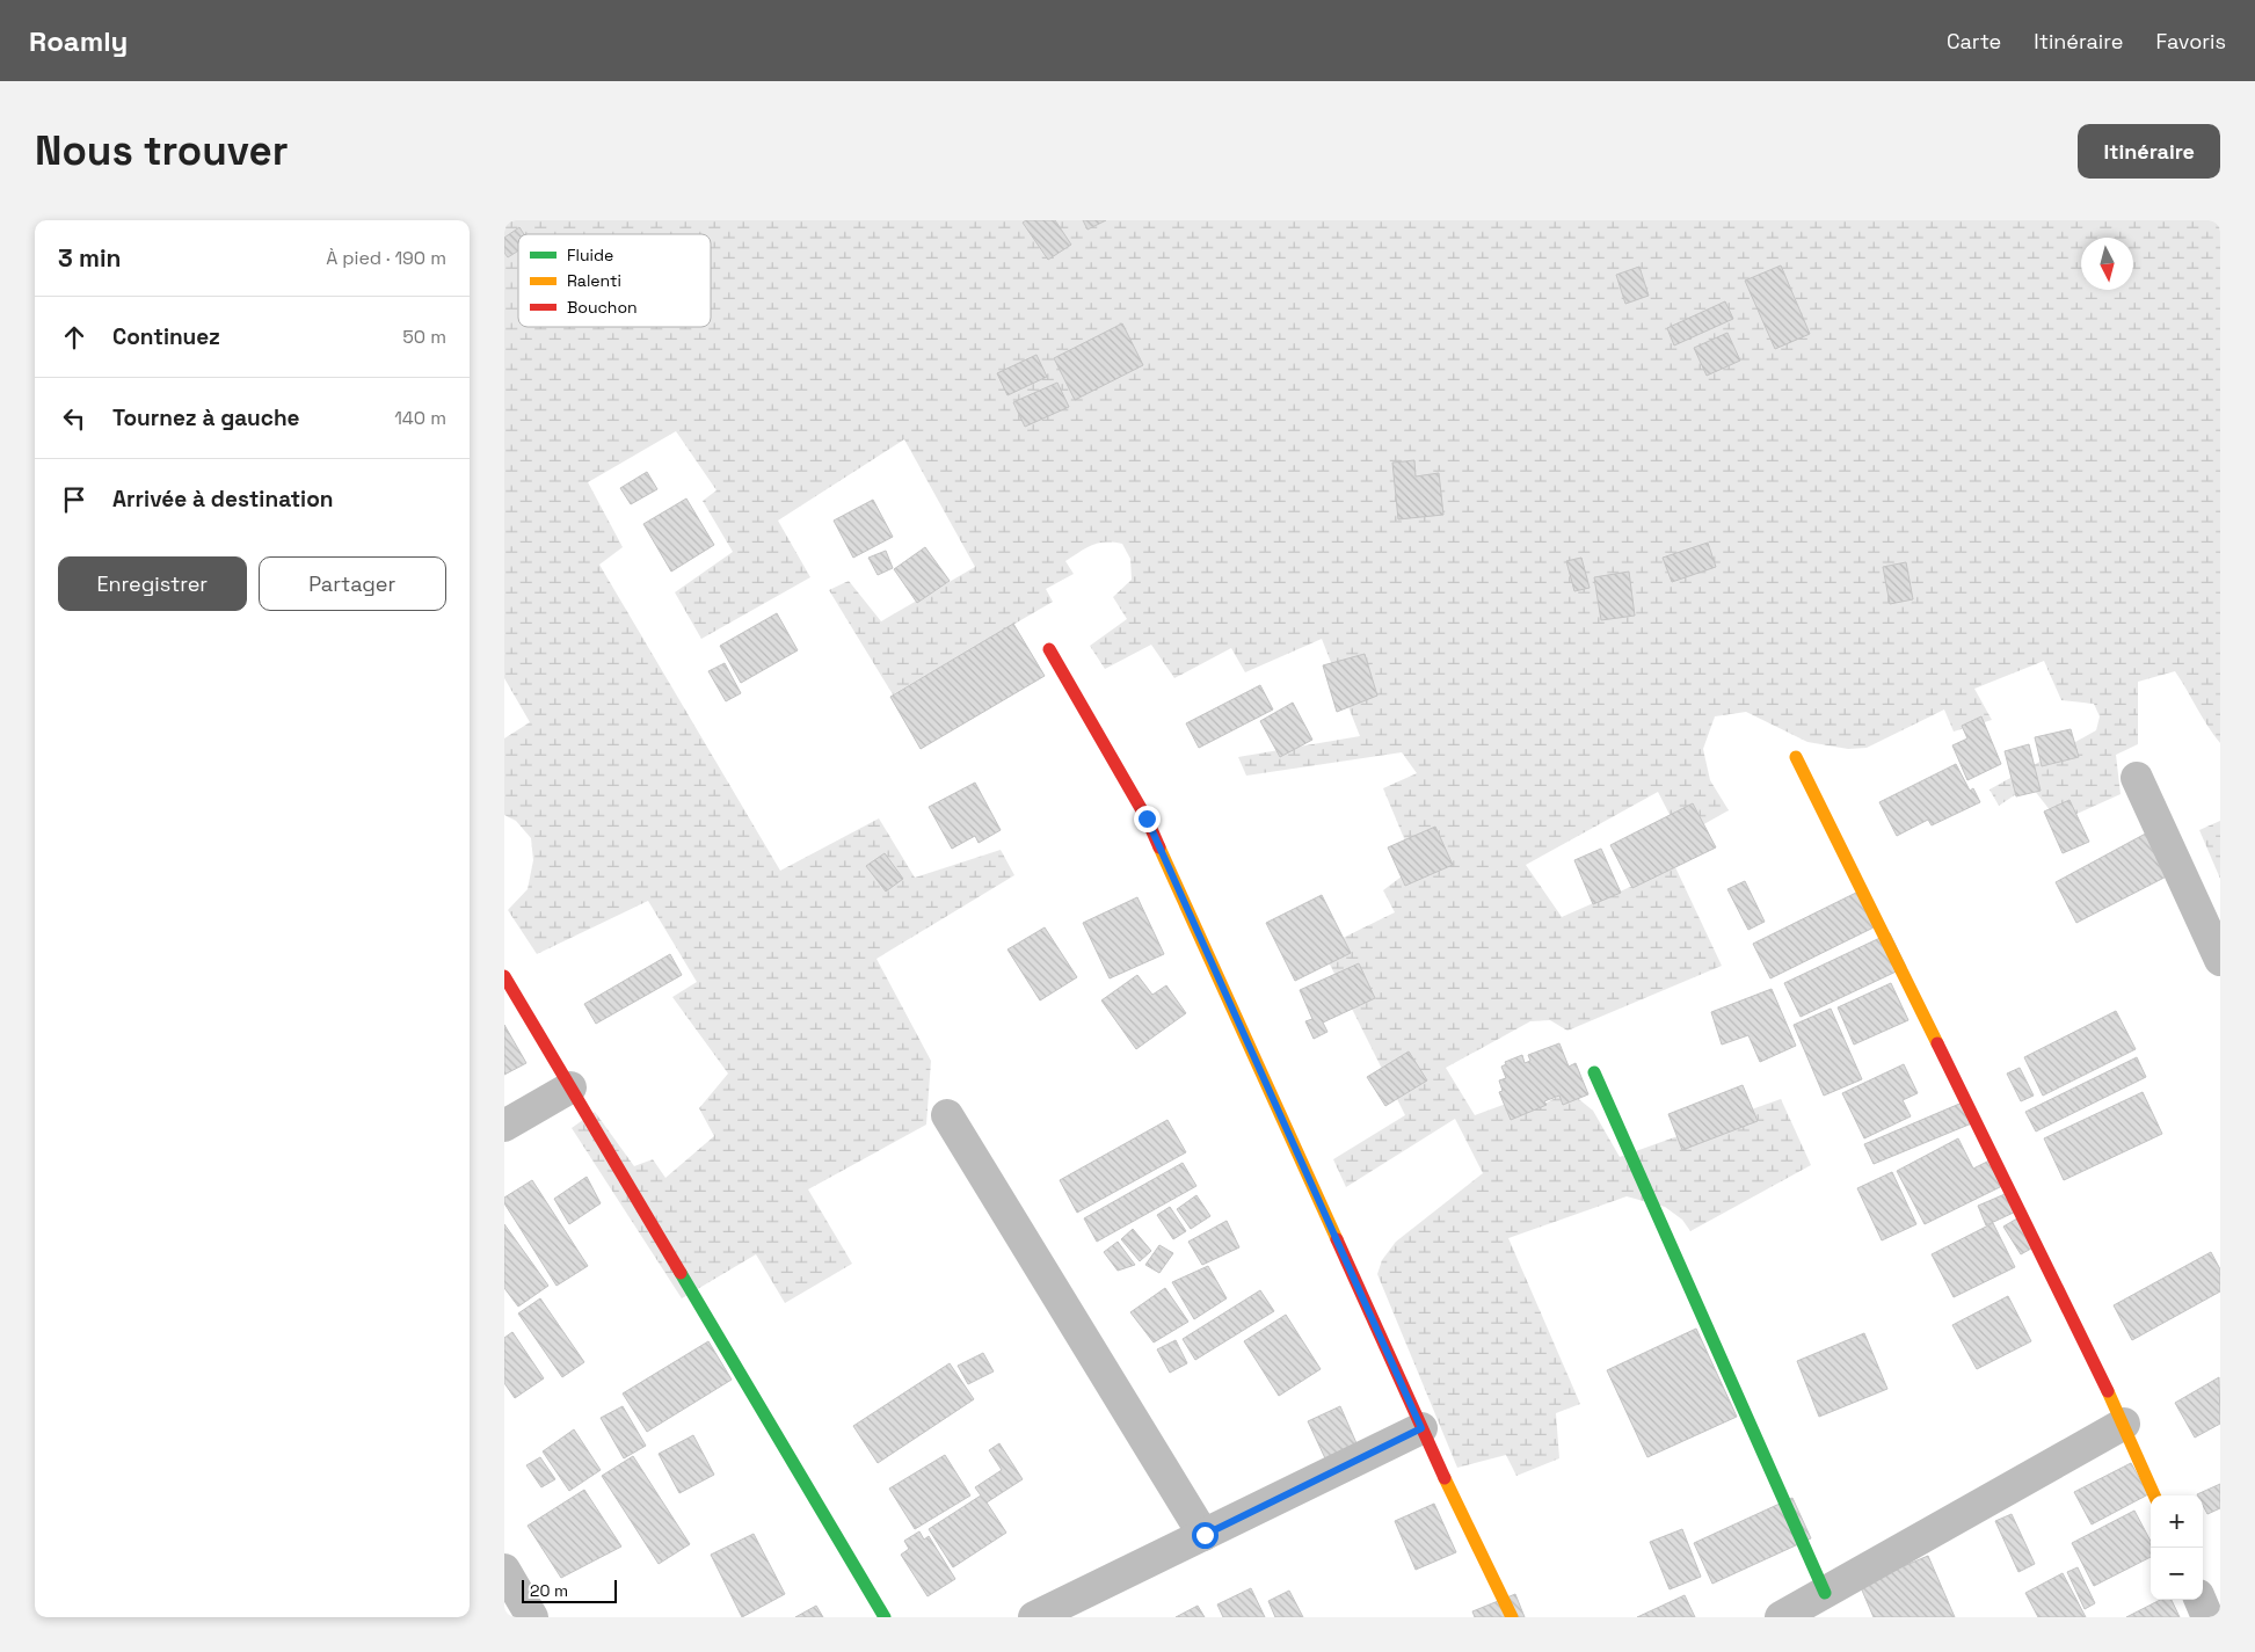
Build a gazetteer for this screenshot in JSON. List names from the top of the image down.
{
  "legend": ["Fluide", "Ralenti", "Bouchon"],
  "scale_bar": "20 m",
  "north": "bottom",
  "page": {
    "header": "Roamly",
    "nav": ["Carte", "Itinéraire", "Favoris"],
    "buttons": [
      "Itinéraire",
      ["Enregistrer", "Partager"]
    ],
    "title": "Nous trouver",
    "heading": ["3 min", "À pied · 190 m"],
    "list": [
      ["Continuez", "50 m"],
      ["Tournez à gauche", "140 m"],
      "Arrivée à destination"
    ],
    "map_buttons": ["+", "−"],
    "scale": "20 m"
  }
}
